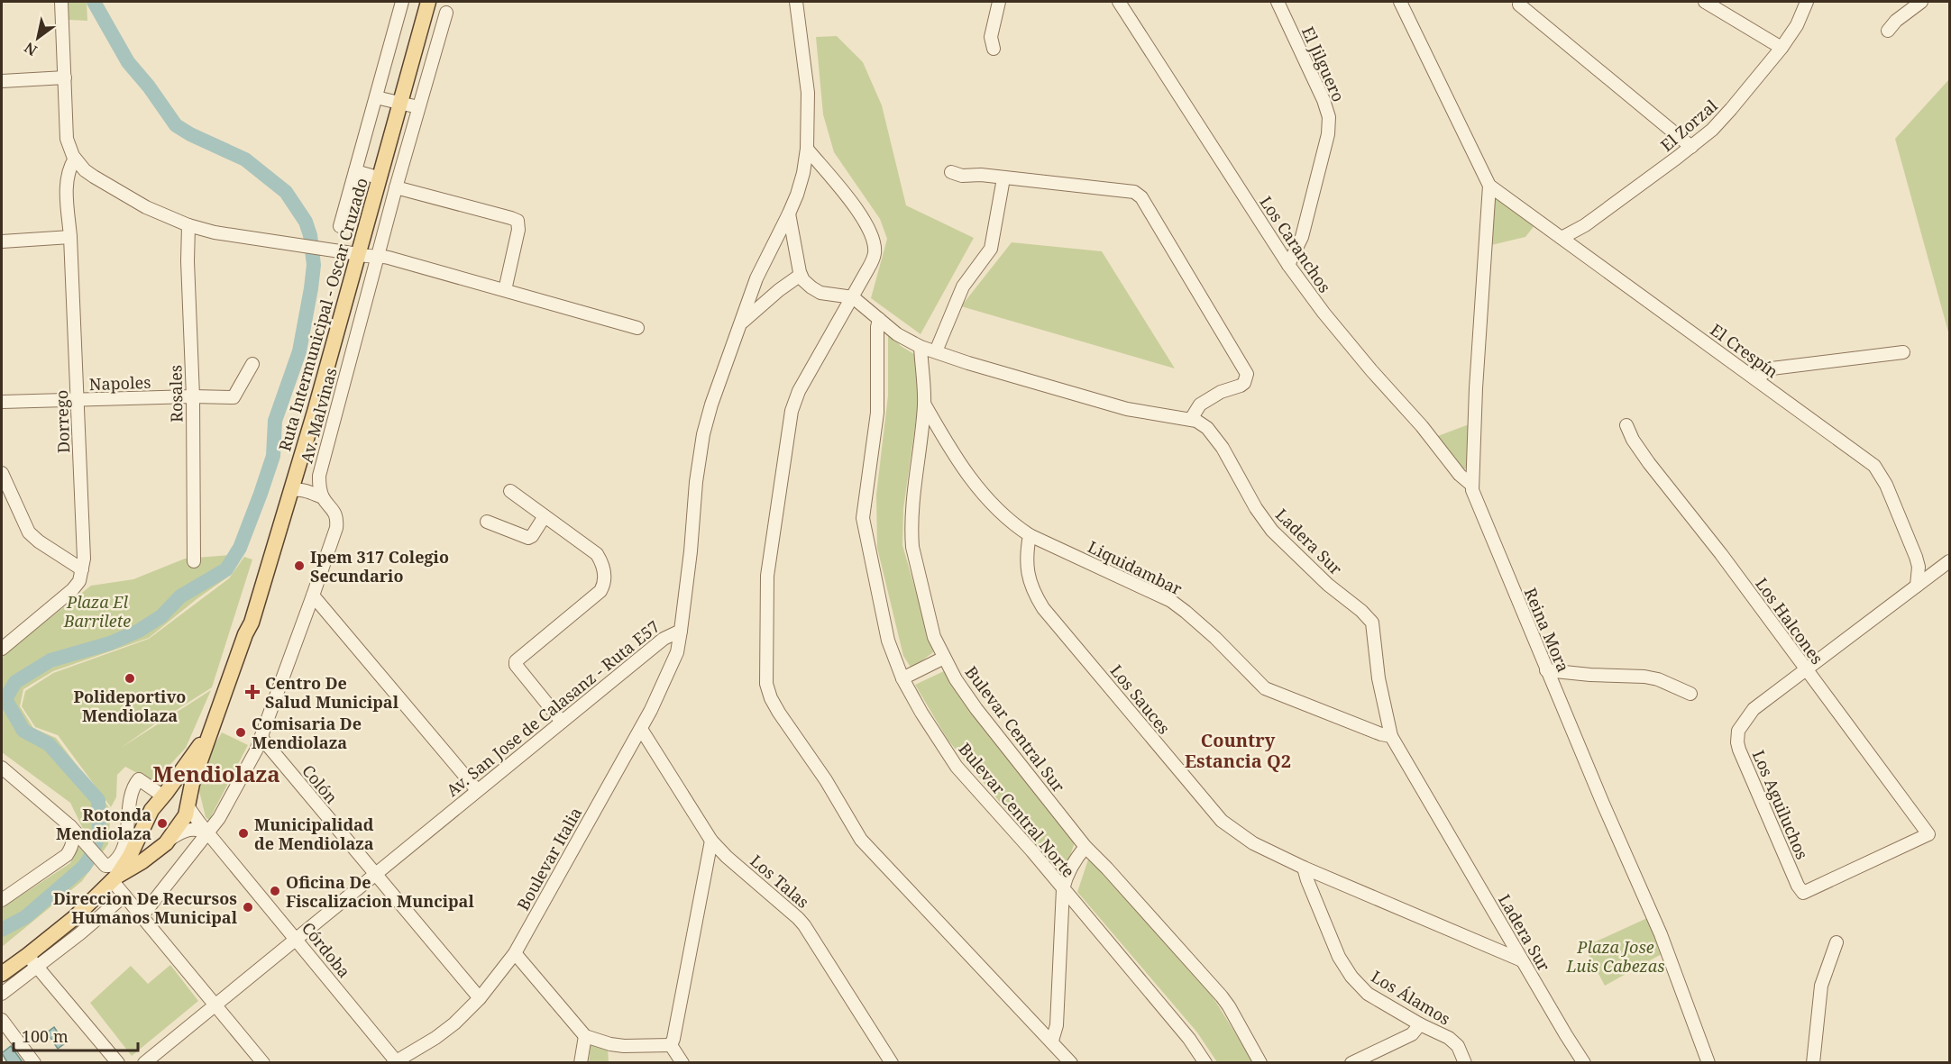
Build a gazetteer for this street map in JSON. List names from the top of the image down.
{
  "streets": {
    "main road": ["Ruta Intermunicipal - Oscar Cruzado"],
    "street": [
      "El Jilguero",
      "El Zorzal",
      "Los Caranchos",
      "El Crespín",
      "Napoles",
      "Rosales",
      "Av. Malvinas",
      "Dorrego",
      "Ladera Sur",
      "Liquidambar",
      "Los Halcones",
      "Reina Mora",
      "Los Sauces",
      "Av. San Jose de Calasanz - Ruta E57",
      "Bulevar Central Sur",
      "Colón",
      "Los Aguiluchos",
      "Bulevar Central Norte",
      "Boulevar Italia",
      "Los Talas",
      "Córdoba",
      "Los Álamos"
    ]
  },
  "crossings": [
    ["El Jilguero", "Los Caranchos"],
    ["El Zorzal", "El Crespín"],
    ["Los Caranchos", "Reina Mora"],
    ["Ruta Intermunicipal - Oscar Cruzado", "Córdoba"],
    ["El Crespín", "Reina Mora"],
    ["El Crespín", "Los Aguiluchos"],
    ["Napoles", "Rosales"],
    ["Napoles", "Dorrego"],
    ["Av. Malvinas", "Colón"],
    ["Av. Malvinas", "Córdoba"],
    ["Ladera Sur", "Liquidambar"],
    ["Ladera Sur", "Los Sauces"],
    ["Ladera Sur", "Bulevar Central Sur"],
    ["Ladera Sur", "Bulevar Central Norte"],
    ["Liquidambar", "Los Sauces"],
    ["Liquidambar", "Bulevar Central Sur"],
    ["Los Halcones", "Los Aguiluchos"],
    ["Los Sauces", "Los Álamos"],
    ["Av. San Jose de Calasanz - Ruta E57", "Colón"],
    ["Av. San Jose de Calasanz - Ruta E57", "Boulevar Italia"],
    ["Av. San Jose de Calasanz - Ruta E57", "Córdoba"],
    ["Colón", "Boulevar Italia"],
    ["Boulevar Italia", "Los Talas"],
    ["Boulevar Italia", "Córdoba"]
  ],
  "districts": ["Country Estancia Q2", "Mendiolaza"],
  "parks": ["Plaza El Barrilete", "Plaza Jose Luis Cabezas"],
  "places": {
    "other": [
      "Ipem 317 Colegio Secundario",
      "Polideportivo Mendiolaza",
      "Comisaria De Mendiolaza",
      "Rotonda Mendiolaza",
      "Municipalidad de Mendiolaza",
      "Oficina De Fiscalizacion Muncipal",
      "Direccion De Recursos Humanos Municipal"
    ],
    "health": ["Centro De Salud Municipal"]
  },
  "scale_bar": "100 m",
  "north": "bottom left"
}
